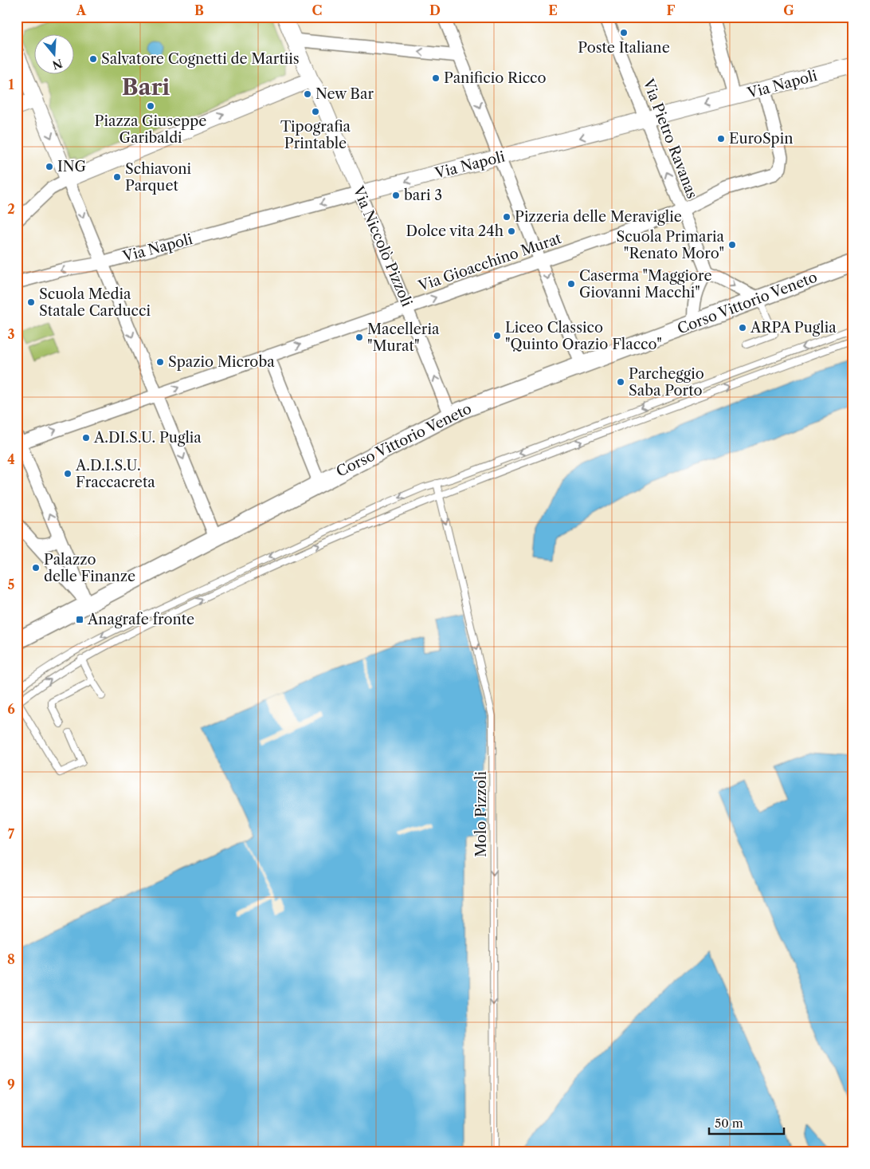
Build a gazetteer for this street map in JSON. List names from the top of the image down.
{
  "streets": {
    "main road": ["Corso Vittorio Veneto"],
    "street": [
      "Via Napoli",
      "Via Pietro Ravanas",
      "Via Niccolò Pizzoli",
      "Via Gioacchino Murat"
    ],
    "lane": ["Molo Pizzoli"]
  },
  "crossings": [
    ["Via Napoli", "Via Pietro Ravanas"],
    ["Via Napoli", "Via Niccolò Pizzoli"],
    ["Via Napoli", "Via Gioacchino Murat"],
    ["Via Pietro Ravanas", "Via Gioacchino Murat"],
    ["Via Niccolò Pizzoli", "Via Gioacchino Murat"],
    ["Via Niccolò Pizzoli", "Corso Vittorio Veneto"]
  ],
  "one_way": ["Via Pietro Ravanas", "Via Gioacchino Murat", "Molo Pizzoli"],
  "districts": ["Bari"],
  "places": {
    "other": [
      "Poste Italiane",
      "Salvatore Cognetti de Martiis",
      "Panificio Ricco",
      "New Bar",
      "Piazza Giuseppe Garibaldi",
      "Tipografia Printable",
      "EuroSpin",
      "ING",
      "Schiavoni Parquet",
      "bari 3",
      "Pizzeria delle Meraviglie",
      "Dolce vita 24h",
      "Scuola Primaria \"Renato Moro\"",
      "Caserma \"Maggiore Giovanni Macchi\"",
      "Scuola Media Statale Carducci",
      "ARPA Puglia",
      "Liceo Classico \"Quinto Orazio Flacco\"",
      "Macelleria \"Murat\"",
      "Spazio Microba",
      "Parcheggio Saba Porto",
      "A.DI.S.U. Puglia",
      "A.D.I.S.U. Fraccacreta",
      "Palazzo delle Finanze"
    ],
    "transit": ["Anagrafe fronte"]
  },
  "scale_bar": "50 m",
  "north": "bottom",
  "grid": {
    "columns": [
      "A",
      "B",
      "C",
      "D",
      "E",
      "F",
      "G"
    ],
    "rows": [
      "1",
      "2",
      "3",
      "4",
      "5",
      "6",
      "7",
      "8",
      "9"
    ]
  }
}
